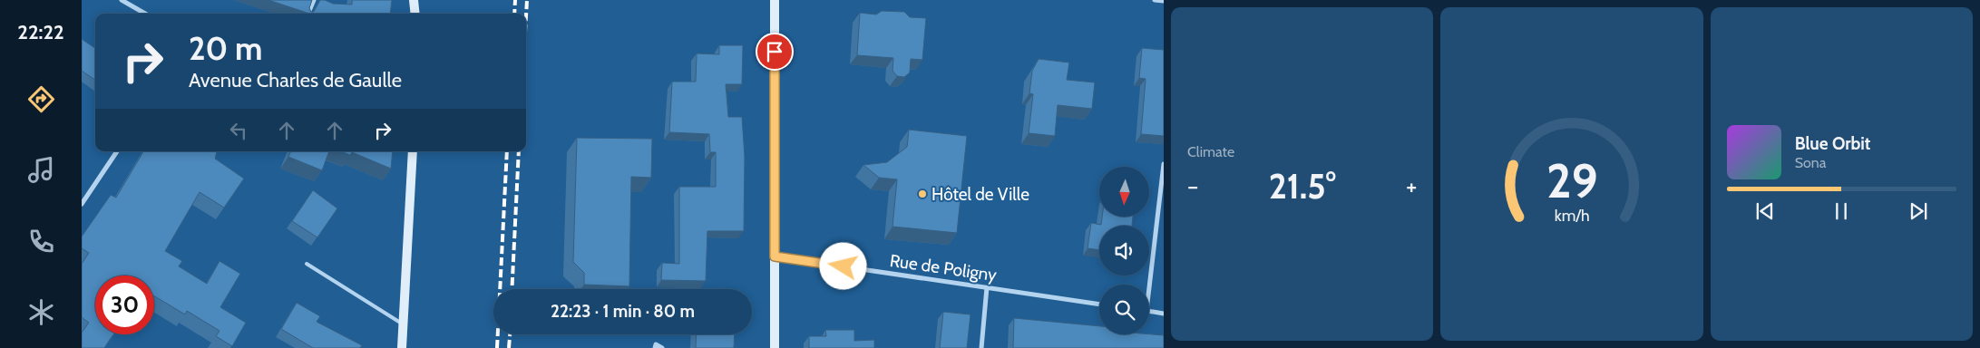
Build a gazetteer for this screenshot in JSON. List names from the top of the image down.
{
  "streets": {
    "street": ["Rue de Poligny"]
  },
  "places": ["Hôtel de Ville"],
  "north": "bottom",
  "page": {
    "tabs": "22:22",
    "tile": "Climate",
    "turn": ["20 m", "Avenue Charles de Gaulle"],
    "song": ["Blue Orbit", "Sona"],
    "heat": ["−", "21.5°", "+"],
    "limit": "30",
    "trip": "22:23 · 1 min · 80 m",
    "gauge": ["29", "km/h"]
  }
}
